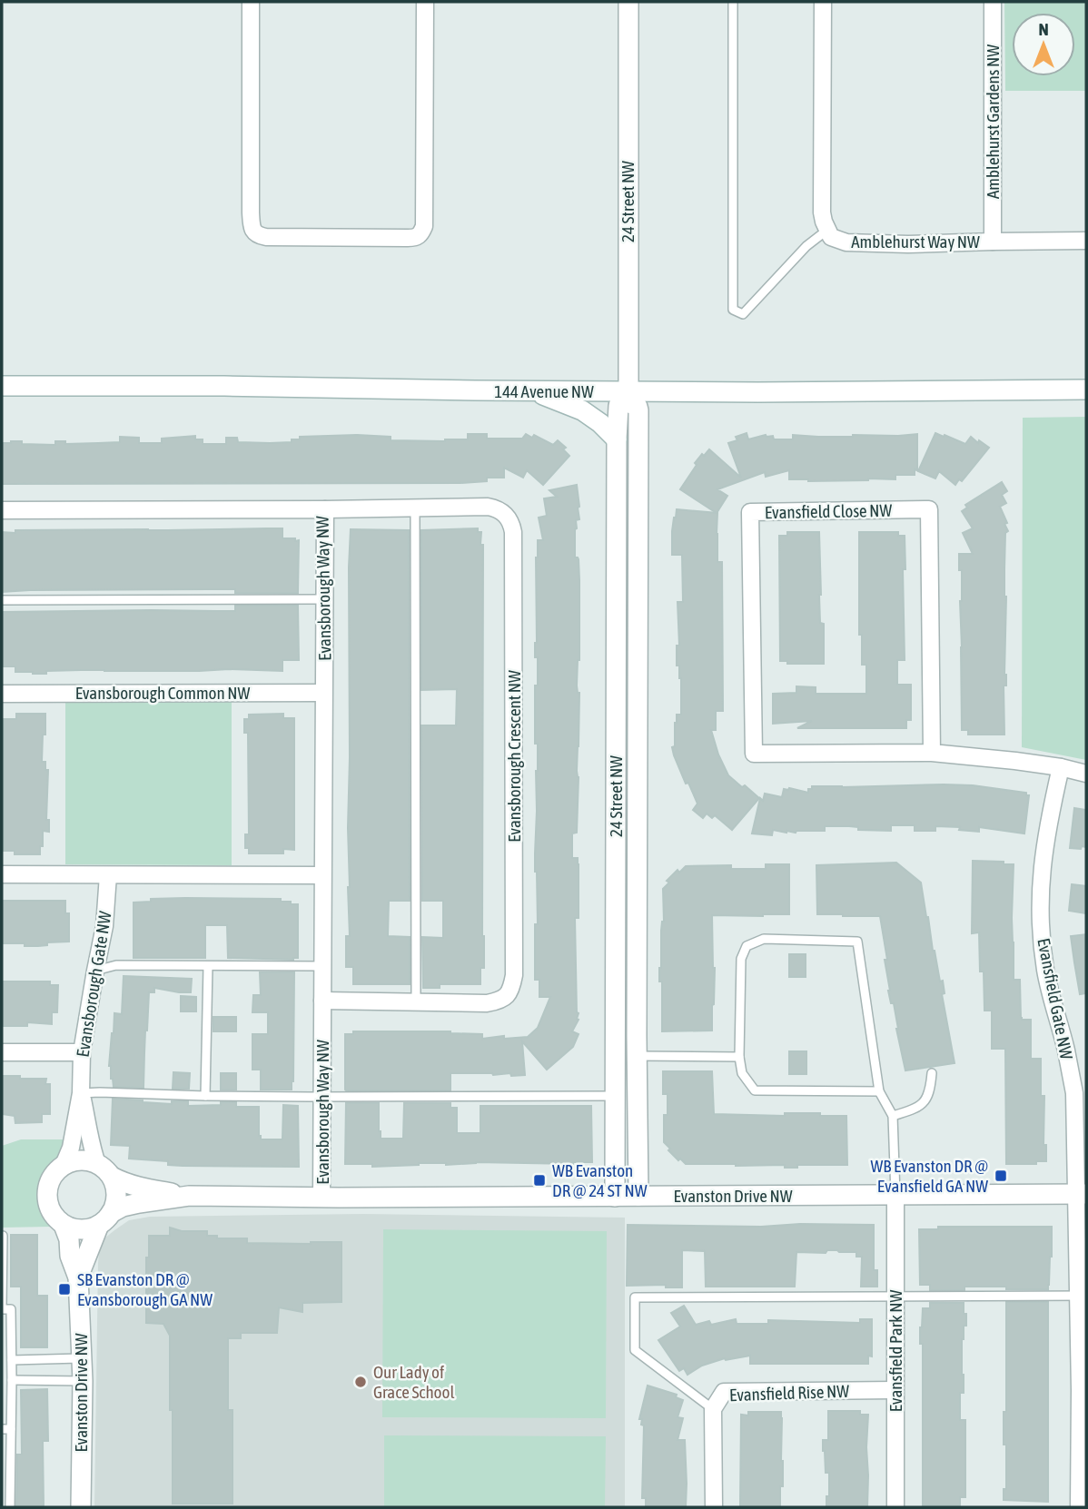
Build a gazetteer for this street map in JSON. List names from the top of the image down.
{
  "streets": {
    "street": [
      "Amblehurst Gardens NW",
      "24 Street NW",
      "Amblehurst Way NW",
      "144 Avenue NW",
      "Evansfield Close NW",
      "Evansborough Way NW",
      "Evansborough Common NW",
      "Evansborough Crescent NW",
      "Evansborough Gate NW",
      "Evansfield Gate NW",
      "Evanston Drive NW",
      "Evansfield Park NW",
      "Evansfield Rise NW"
    ]
  },
  "crossings": [
    ["Amblehurst Gardens NW", "Amblehurst Way NW"],
    ["24 Street NW", "144 Avenue NW"],
    ["24 Street NW", "Evanston Drive NW"],
    ["Evansfield Close NW", "Evansfield Gate NW"],
    ["Evansborough Way NW", "Evansborough Common NW"],
    ["Evansborough Way NW", "Evansborough Crescent NW"],
    ["Evansborough Way NW", "Evanston Drive NW"],
    ["Evansborough Gate NW", "Evanston Drive NW"],
    ["Evansfield Gate NW", "Evanston Drive NW"],
    ["Evanston Drive NW", "Evansfield Park NW"],
    ["Evansfield Park NW", "Evansfield Rise NW"]
  ],
  "places": {
    "transit": ["WB Evanston DR @ Evansfield GA NW", "WB Evanston DR @ 24 ST NW", "SB Evanston DR @ Evansborough GA NW"],
    "other": ["Our Lady of Grace School"]
  },
  "north": "top"
}
